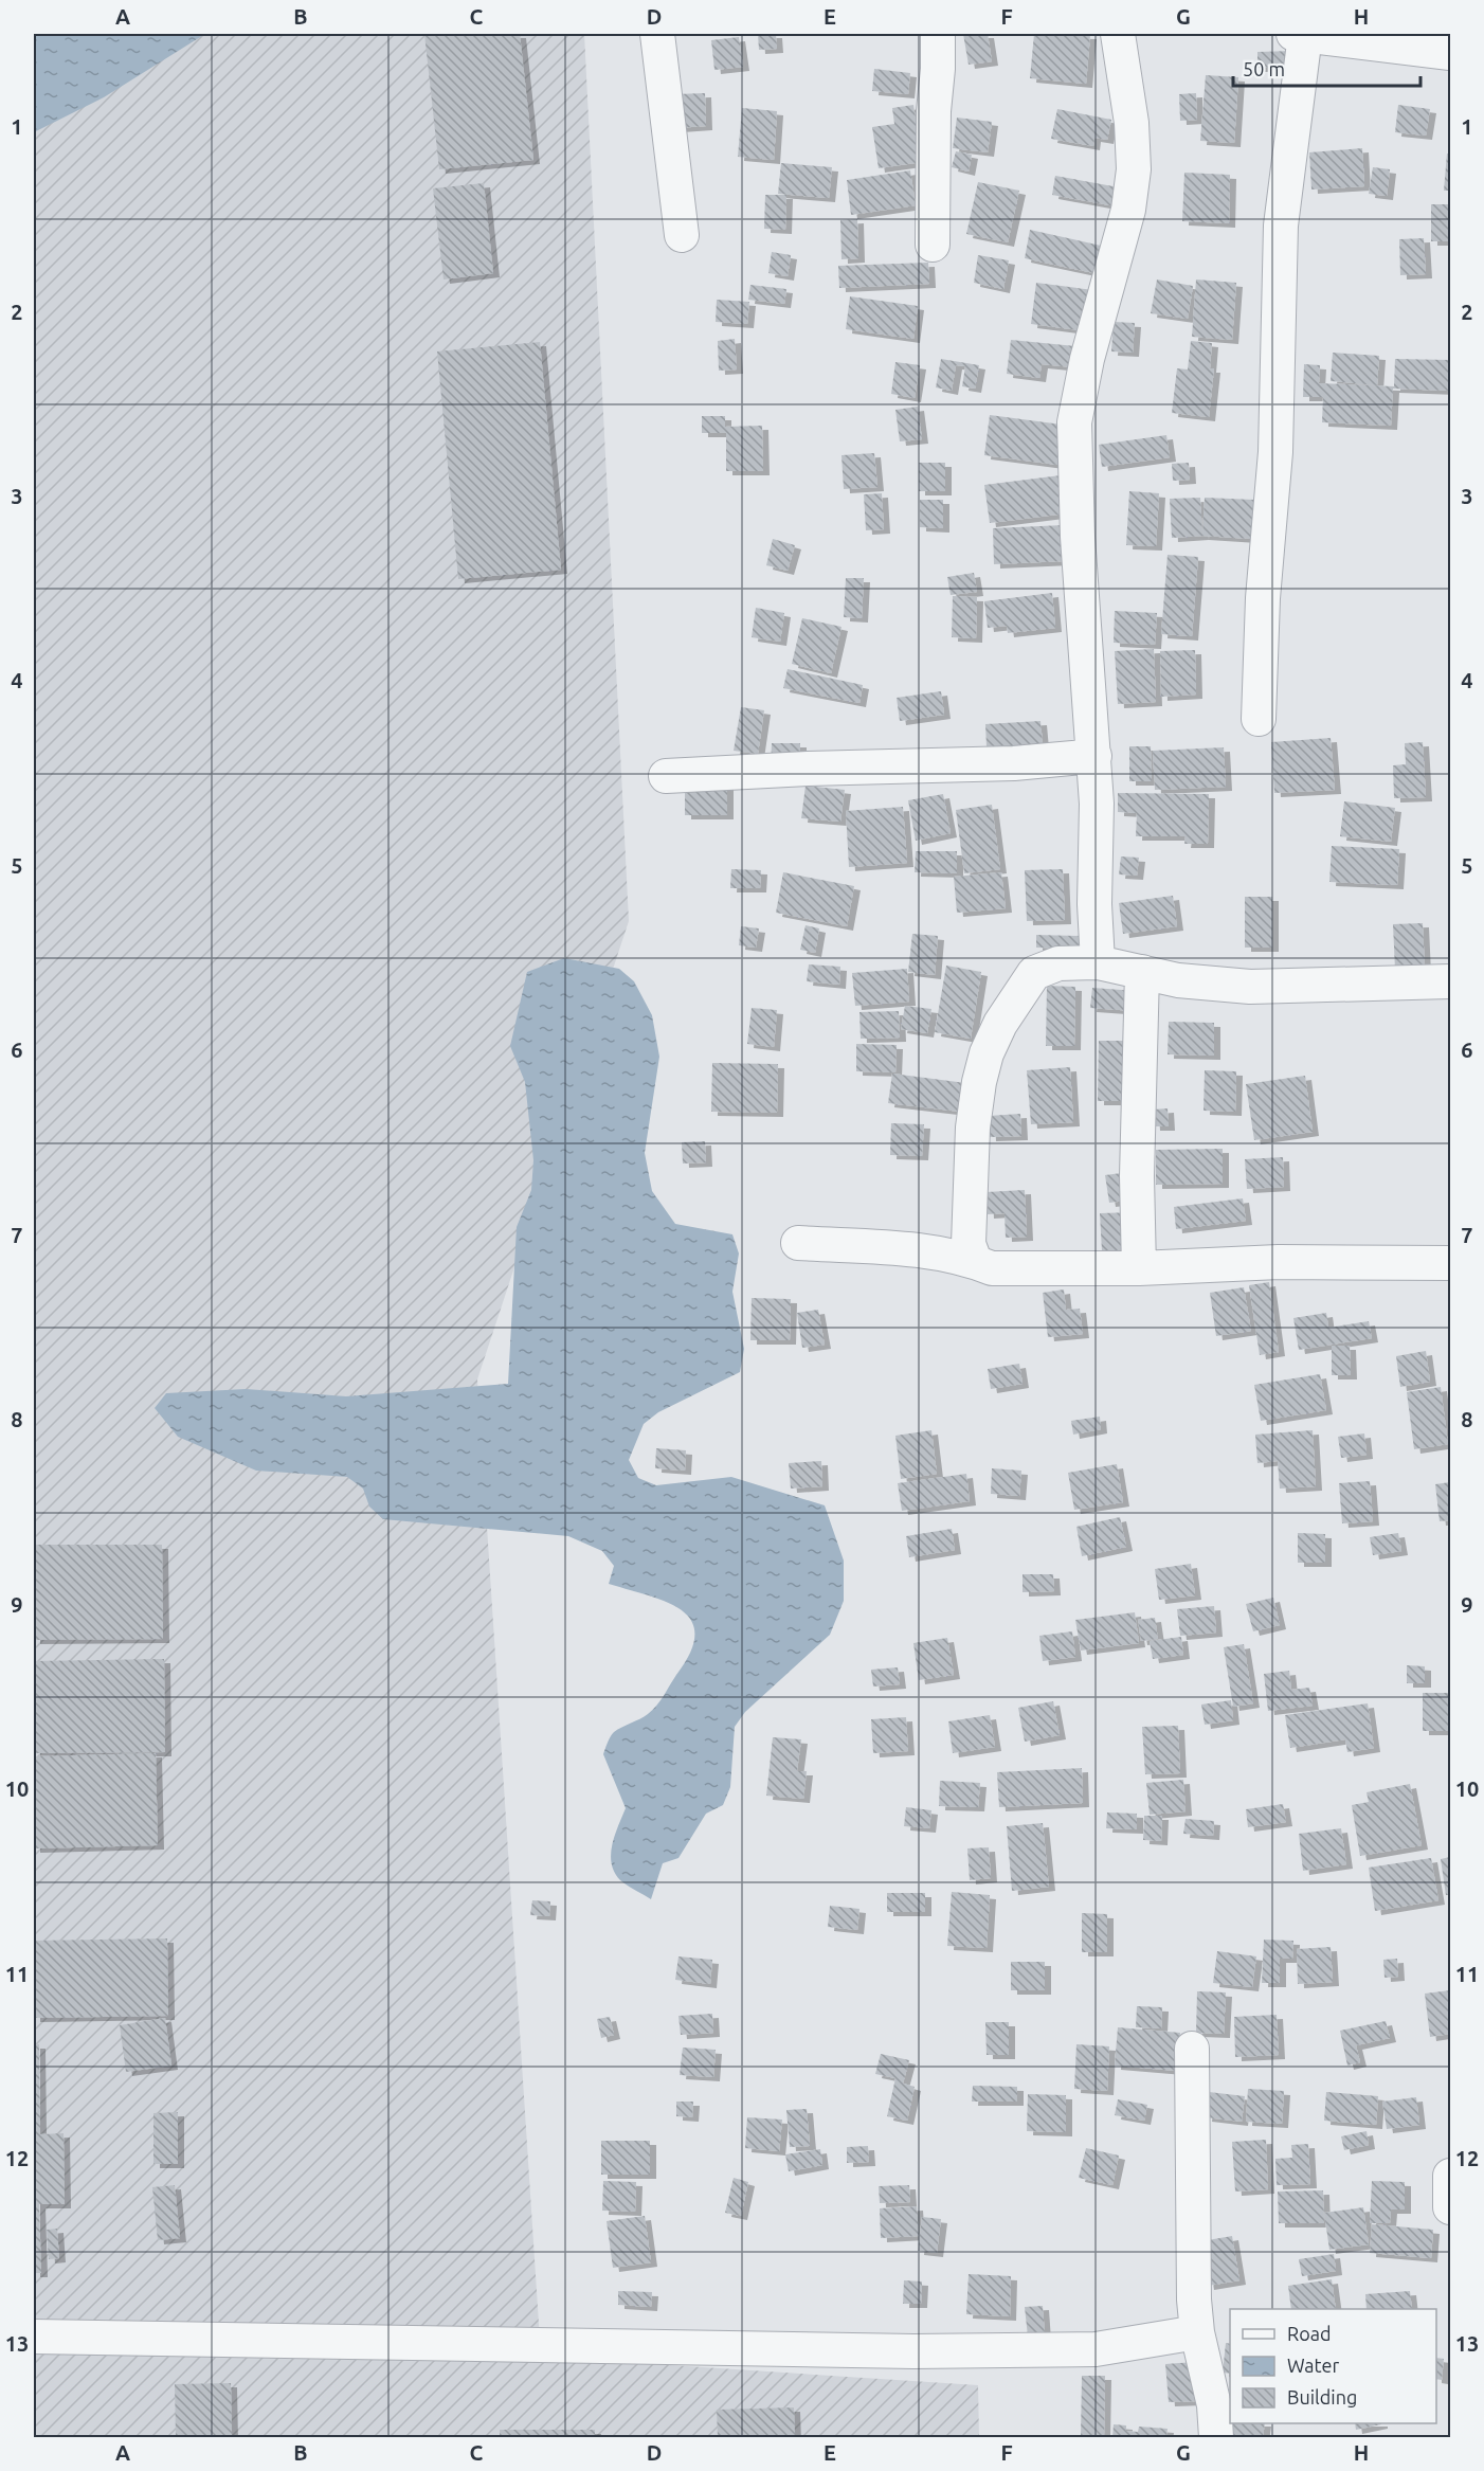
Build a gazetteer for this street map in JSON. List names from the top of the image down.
{
  "legend": ["Road", "Water", "Building"],
  "scale_bar": "50 m",
  "grid": {
    "columns": [
      "A",
      "B",
      "C",
      "D",
      "E",
      "F",
      "G",
      "H"
    ],
    "rows": [
      "1",
      "2",
      "3",
      "4",
      "5",
      "6",
      "7",
      "8",
      "9",
      "10",
      "11",
      "12",
      "13"
    ]
  }
}
